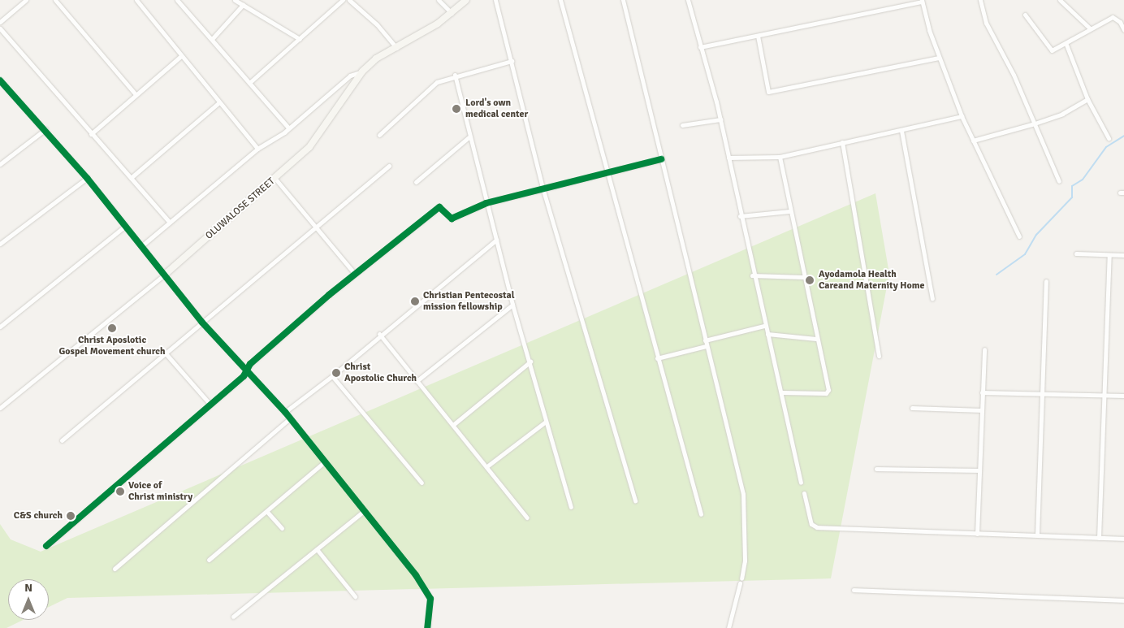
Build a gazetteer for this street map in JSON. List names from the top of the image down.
{
  "streets": {
    "street": ["OLUWALOSE STREET"]
  },
  "places": [
    "Lord's own medical center",
    "Ayodamola Health Careand Maternity Home",
    "Christian Pentecostal mission fellowship",
    "Christ Aposlotic Gospel Movement church",
    "Christ Apostolic Church",
    "Voice of Christ ministry",
    "C&S church"
  ],
  "north": "top"
}
